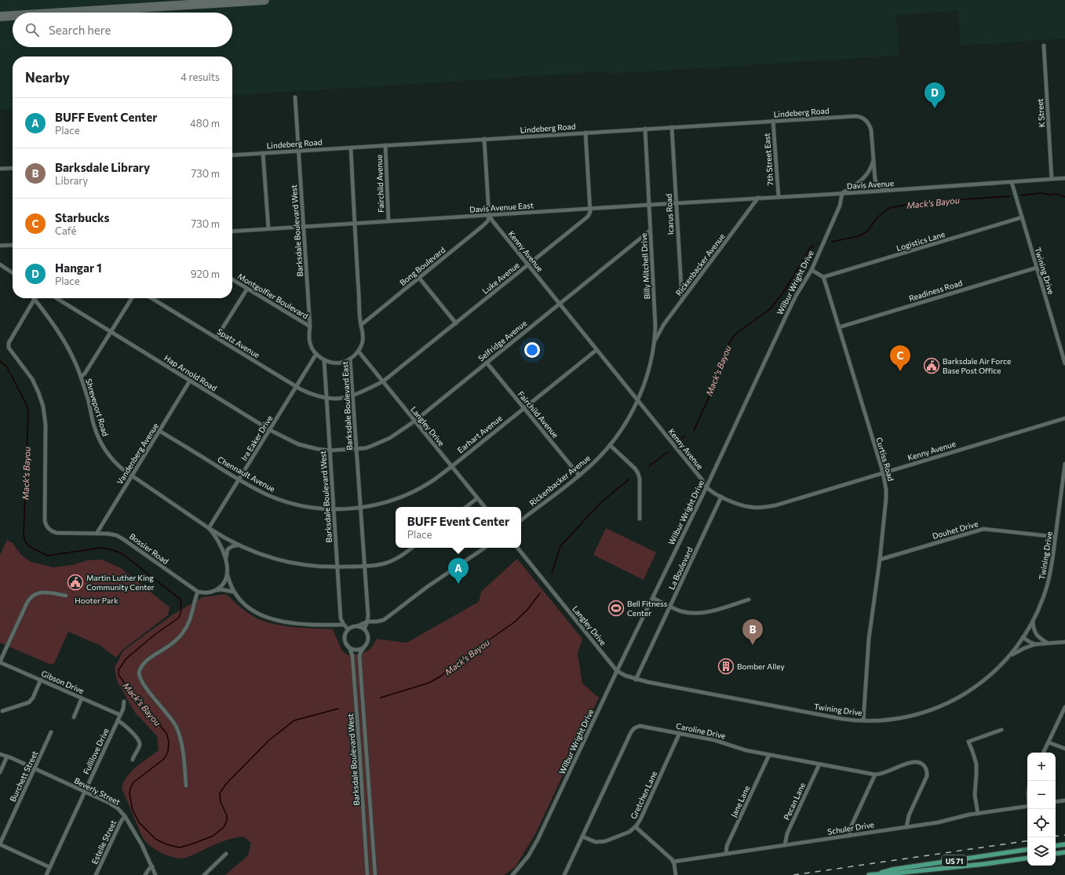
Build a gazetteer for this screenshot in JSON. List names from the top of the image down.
{
  "streets": {
    "main road": ["US 71"],
    "street": [
      "Lindeberg Road",
      "K Street",
      "7th Street East",
      "Fairchild Avenue",
      "Davis Avenue",
      "Davis Avenue East",
      "Icarus Road",
      "Barksdale Boulevard West",
      "Logistics Lane",
      "Kenny Avenue",
      "Rickenbacker Avenue",
      "Bong Boulevard",
      "Billy Mitchell Drive",
      "Twining Drive",
      "Luke Avenue",
      "Wilbur Wright Drive",
      "Readiness Road",
      "Montgolfier Boulevard",
      "Selfridge Avenue",
      "Spatz Avenue",
      "Hap Arnold Road",
      "Barksdale Boulevard East",
      "Shreveport Road",
      "Langley Drive",
      "Earhart Avenue",
      "Ira Eaker Drive",
      "Vandenberg Avenue",
      "Curtiss Road",
      "Chennault Avenue",
      "Douhet Drive",
      "Bossier Road",
      "La Boulevard",
      "Gibson Drive",
      "Caroline Drive",
      "Fullilove Drive",
      "Burchett Street",
      "Beverly Street",
      "Gretchen Lane",
      "Jane Lane",
      "Pecan Lane",
      "Schuler Drive",
      "Estelle Street"
    ]
  },
  "crossings": [
    ["Lindeberg Road", "7th Street East"],
    ["Lindeberg Road", "Fairchild Avenue"],
    ["Lindeberg Road", "Icarus Road"],
    ["Lindeberg Road", "Barksdale Boulevard West"],
    ["Lindeberg Road", "Billy Mitchell Drive"],
    ["K Street", "Davis Avenue"],
    ["7th Street East", "Davis Avenue"],
    ["Fairchild Avenue", "Davis Avenue East"],
    ["Fairchild Avenue", "Rickenbacker Avenue"],
    ["Fairchild Avenue", "Selfridge Avenue"],
    ["Fairchild Avenue", "Earhart Avenue"],
    ["Davis Avenue", "Davis Avenue East"],
    ["Davis Avenue", "Icarus Road"],
    ["Davis Avenue", "Rickenbacker Avenue"],
    ["Davis Avenue", "Billy Mitchell Drive"],
    ["Davis Avenue", "Twining Drive"],
    ["Davis Avenue", "Wilbur Wright Drive"],
    ["Davis Avenue East", "Barksdale Boulevard West"],
    ["Davis Avenue East", "Kenny Avenue"],
    ["Davis Avenue East", "Bong Boulevard"],
    ["Davis Avenue East", "Billy Mitchell Drive"],
    ["Davis Avenue East", "Luke Avenue"],
    ["Icarus Road", "Rickenbacker Avenue"],
    ["Barksdale Boulevard West", "Luke Avenue"],
    ["Barksdale Boulevard West", "Montgolfier Boulevard"],
    ["Barksdale Boulevard West", "Selfridge Avenue"],
    ["Barksdale Boulevard West", "Spatz Avenue"],
    ["Barksdale Boulevard West", "Hap Arnold Road"],
    ["Barksdale Boulevard West", "Barksdale Boulevard East"],
    ["Barksdale Boulevard West", "Shreveport Road"],
    ["Barksdale Boulevard West", "Ira Eaker Drive"],
    ["Barksdale Boulevard West", "Chennault Avenue"],
    ["Logistics Lane", "Twining Drive"],
    ["Logistics Lane", "Curtiss Road"],
    ["Kenny Avenue", "Rickenbacker Avenue"],
    ["Kenny Avenue", "Bong Boulevard"],
    ["Kenny Avenue", "Billy Mitchell Drive"],
    ["Kenny Avenue", "Luke Avenue"],
    ["Kenny Avenue", "Wilbur Wright Drive"],
    ["Kenny Avenue", "Selfridge Avenue"],
    ["Kenny Avenue", "Earhart Avenue"],
    ["Kenny Avenue", "Curtiss Road"],
    ["Kenny Avenue", "La Boulevard"],
    ["Rickenbacker Avenue", "Billy Mitchell Drive"],
    ["Billy Mitchell Drive", "Selfridge Avenue"],
    ["Twining Drive", "Wilbur Wright Drive"],
    ["Twining Drive", "Readiness Road"],
    ["Twining Drive", "Langley Drive"],
    ["Twining Drive", "Curtiss Road"],
    ["Twining Drive", "Douhet Drive"],
    ["Twining Drive", "La Boulevard"],
    ["Luke Avenue", "Spatz Avenue"],
    ["Luke Avenue", "Barksdale Boulevard East"],
    ["Luke Avenue", "Langley Drive"],
    ["Wilbur Wright Drive", "Langley Drive"],
    ["Readiness Road", "Curtiss Road"],
    ["Selfridge Avenue", "Hap Arnold Road"],
    ["Selfridge Avenue", "Barksdale Boulevard East"],
    ["Selfridge Avenue", "Langley Drive"],
    ["Spatz Avenue", "Ira Eaker Drive"],
    ["Hap Arnold Road", "Ira Eaker Drive"],
    ["Hap Arnold Road", "Vandenberg Avenue"],
    ["Barksdale Boulevard East", "Langley Drive"],
    ["Barksdale Boulevard East", "Earhart Avenue"],
    ["Barksdale Boulevard East", "Chennault Avenue"],
    ["Shreveport Road", "Ira Eaker Drive"],
    ["Shreveport Road", "Vandenberg Avenue"],
    ["Shreveport Road", "Bossier Road"],
    ["Langley Drive", "Earhart Avenue"],
    ["Earhart Avenue", "Chennault Avenue"],
    ["Ira Eaker Drive", "Chennault Avenue"],
    ["Vandenberg Avenue", "Chennault Avenue"],
    ["Vandenberg Avenue", "Bossier Road"],
    ["Curtiss Road", "Douhet Drive"],
    ["Gibson Drive", "Fullilove Drive"],
    ["Caroline Drive", "Gretchen Lane"],
    ["Caroline Drive", "Jane Lane"],
    ["Caroline Drive", "Pecan Lane"],
    ["Caroline Drive", "Schuler Drive"],
    ["Fullilove Drive", "Beverly Street"],
    ["Burchett Street", "Beverly Street"],
    ["Beverly Street", "Estelle Street"],
    ["Jane Lane", "Schuler Drive"],
    ["Pecan Lane", "Schuler Drive"]
  ],
  "water": ["Mack's Bayou"],
  "parks": ["Hooter Park"],
  "places": {
    "public building": ["Barksdale Air Force Base Post Office", "Martin Luther King Community Center"],
    "sports": ["Bell Fitness Center"],
    "building": ["Bomber Alley"]
  },
  "page": {
    "search": "Search here",
    "heading": ["Nearby", "4 results"],
    "pins": [
      "D",
      "C",
      "A",
      "B"
    ],
    "list": [
      {
        "mark": "A",
        "name": "BUFF Event Center",
        "note": "Place",
        "value": "480 m"
      },
      {
        "mark": "B",
        "name": "Barksdale Library",
        "note": "Library",
        "value": "730 m"
      },
      {
        "mark": "C",
        "name": "Starbucks",
        "note": "Café",
        "value": "730 m"
      },
      {
        "mark": "D",
        "name": "Hangar 1",
        "note": "Place",
        "value": "920 m"
      }
    ],
    "popup": ["BUFF Event Center", "Place"],
    "map_buttons": ["+", "−"]
  }
}
